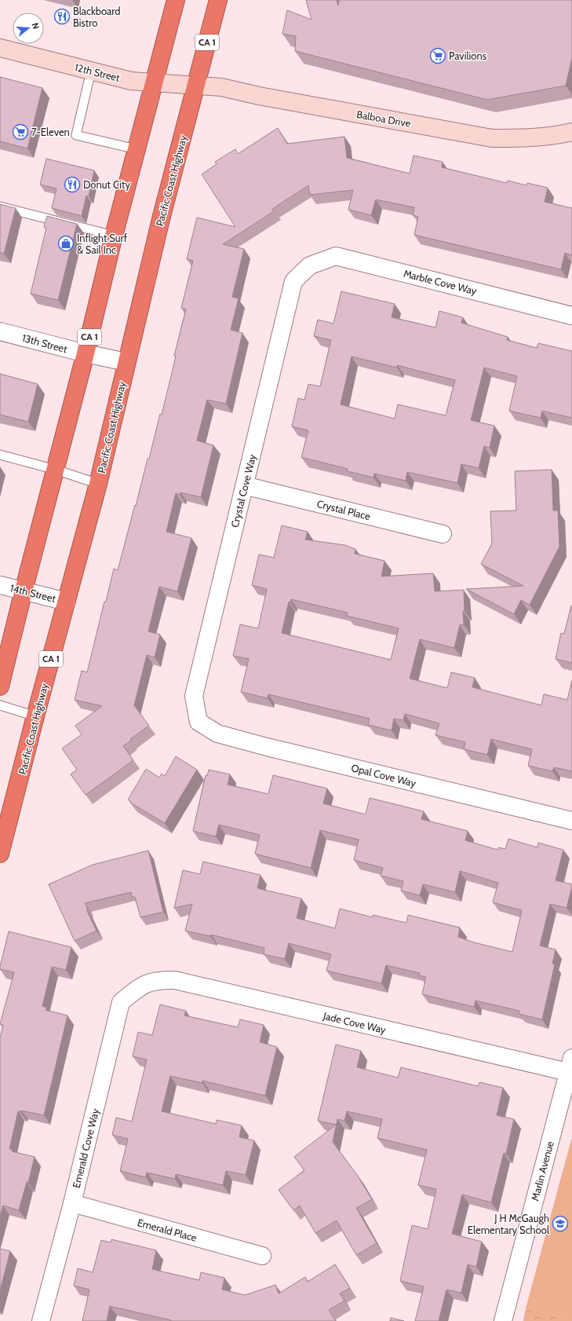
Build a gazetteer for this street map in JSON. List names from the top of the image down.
{
  "streets": {
    "highway": ["CA 1", "Pacific Coast Highway"],
    "street": [
      "12th Street",
      "Balboa Drive",
      "Marble Cove Way",
      "13th Street",
      "Crystal Cove Way",
      "Crystal Place",
      "14th Street",
      "Opal Cove Way",
      "Jade Cove Way",
      "Emerald Cove Way",
      "Marlin Avenue",
      "Emerald Place"
    ]
  },
  "crossings": [
    ["CA 1", "12th Street"],
    ["CA 1", "13th Street"],
    ["CA 1", "14th Street"],
    ["12th Street", "Balboa Drive"],
    ["12th Street", "Pacific Coast Highway"],
    ["Balboa Drive", "Pacific Coast Highway"],
    ["Pacific Coast Highway", "13th Street"],
    ["Pacific Coast Highway", "14th Street"],
    ["Marble Cove Way", "Crystal Cove Way"],
    ["Crystal Cove Way", "Crystal Place"],
    ["Crystal Cove Way", "Opal Cove Way"],
    ["Jade Cove Way", "Emerald Cove Way"],
    ["Jade Cove Way", "Marlin Avenue"],
    ["Emerald Cove Way", "Emerald Place"]
  ],
  "places": {
    "restaurant": ["Blackboard Bistro", "Donut City"],
    "supermarket": ["Pavilions", "7-Eleven"],
    "shop": ["Inflight Surf & Sail Inc"],
    "school or university": ["J H McGaugh Elementary School"]
  },
  "north": "right"
}
